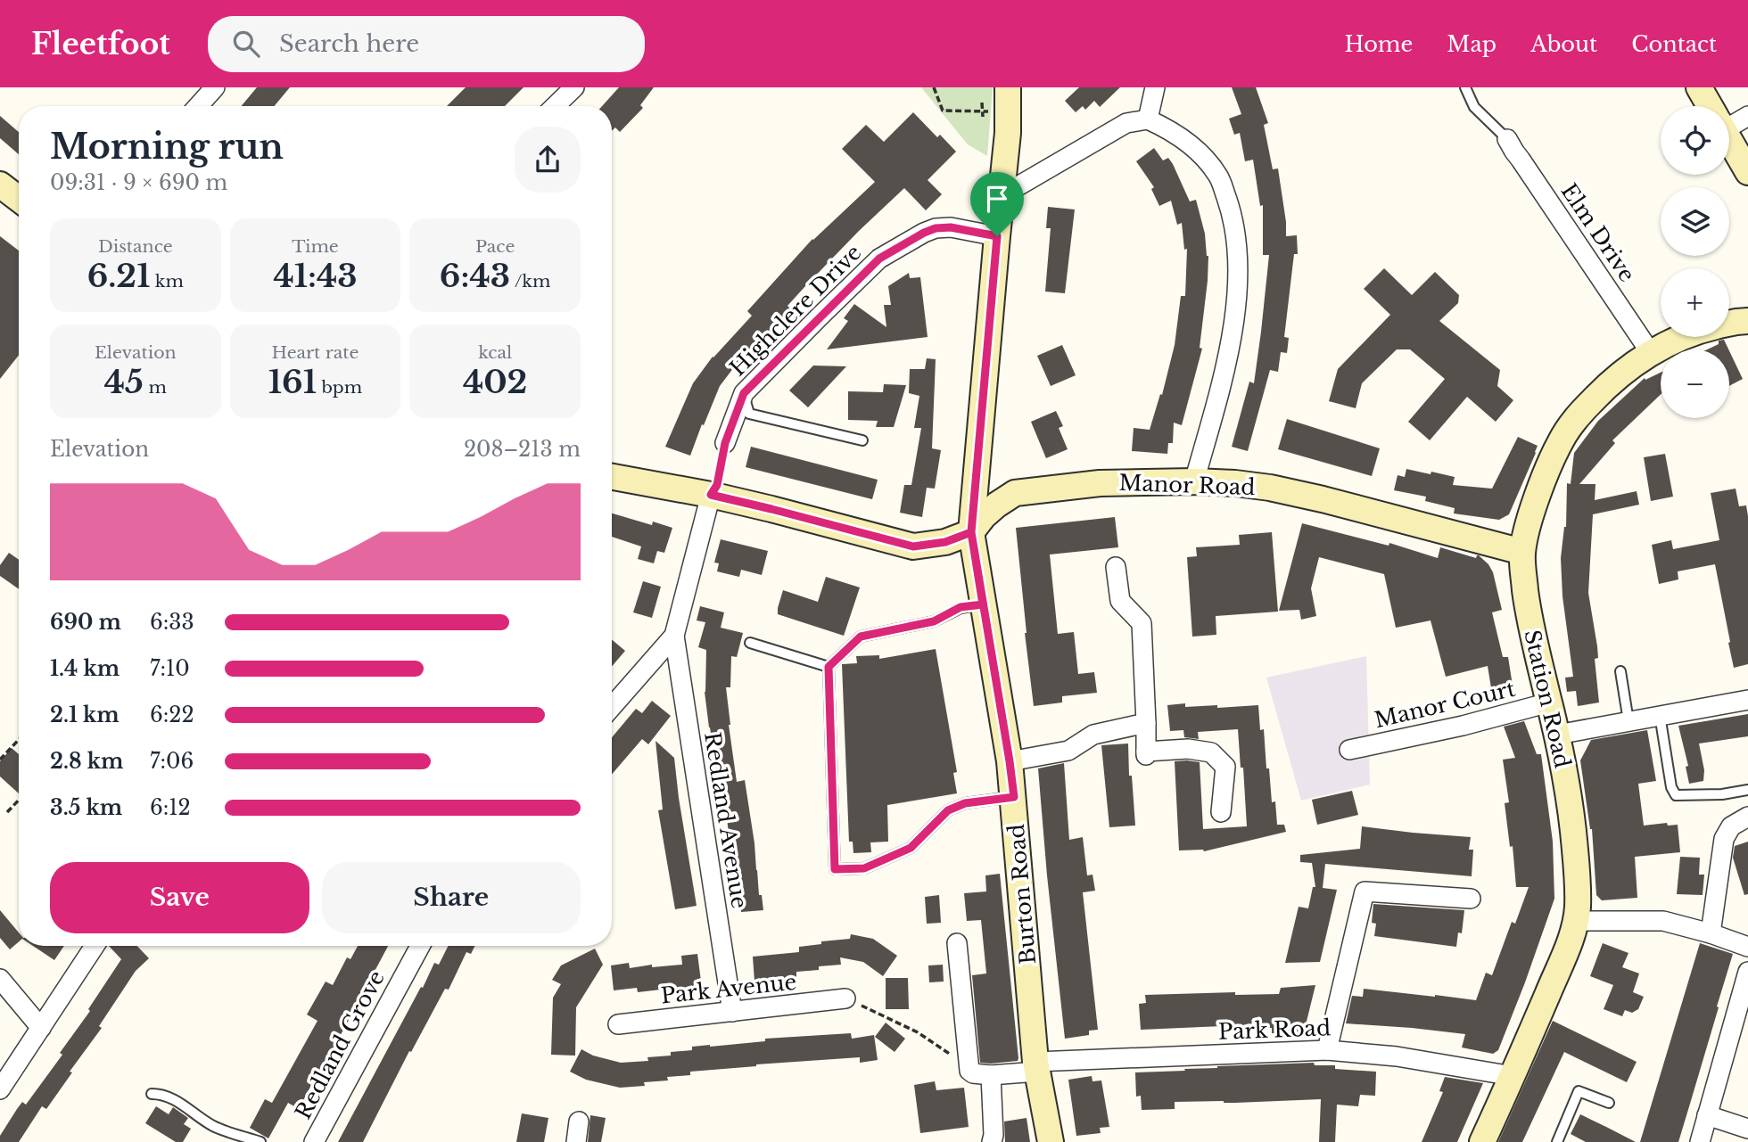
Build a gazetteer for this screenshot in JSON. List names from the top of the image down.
{
  "streets": {
    "street": [
      "Elm Drive",
      "Highclere Drive",
      "Manor Road",
      "Station Road",
      "Manor Court",
      "Redland Avenue",
      "Burton Road",
      "Park Avenue",
      "Park Road",
      "Redland Grove"
    ]
  },
  "crossings": [
    ["Elm Drive", "Station Road"],
    ["Highclere Drive", "Burton Road"],
    ["Manor Road", "Station Road"],
    ["Manor Road", "Burton Road"],
    ["Station Road", "Manor Court"],
    ["Station Road", "Park Road"],
    ["Redland Avenue", "Park Avenue"],
    ["Burton Road", "Park Road"]
  ],
  "page": {
    "header": "Fleetfoot",
    "search": "Search here",
    "nav": [
      "Home",
      "Map",
      "About",
      "Contact"
    ],
    "map_buttons": ["+", "−"],
    "heading": ["Morning run", "09:31 · 9 × 690 m"],
    "stats": [
      ["Distance", "6.21 km"],
      ["Time", "41:43"],
      ["Pace", "6:43 /km"],
      ["Elevation", "45 m"],
      ["Heart rate", "161 bpm"],
      ["kcal", "402"]
    ],
    "chart": ["Elevation", "208–213 m"],
    "list": [
      {
        "name": "690 m",
        "note": "6:33"
      },
      {
        "name": "1.4 km",
        "note": "7:10"
      },
      {
        "name": "2.1 km",
        "note": "6:22"
      },
      {
        "name": "2.8 km",
        "note": "7:06"
      },
      {
        "name": "3.5 km",
        "note": "6:12"
      }
    ],
    "buttons": ["Save", "Share"]
  }
}
